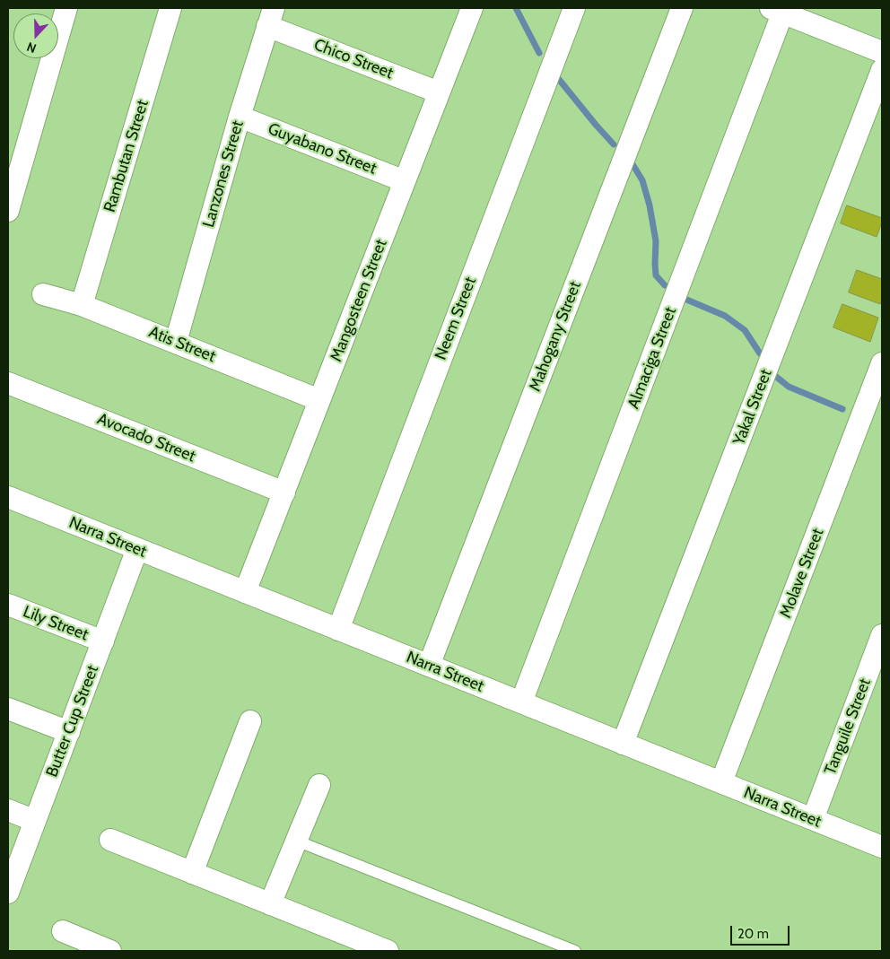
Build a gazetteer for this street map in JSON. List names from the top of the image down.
{
  "streets": {
    "street": [
      "Chico Street",
      "Guyabano Street",
      "Rambutan Street",
      "Lanzones Street",
      "Mangosteen Street",
      "Neem Street",
      "Mahogany Street",
      "Atis Street",
      "Almaciga Street",
      "Yakal Street",
      "Avocado Street",
      "Narra Street",
      "Molave Street",
      "Lily Street",
      "Butter Cup Street",
      "Tanguile Street"
    ]
  },
  "crossings": [
    ["Chico Street", "Lanzones Street"],
    ["Chico Street", "Mangosteen Street"],
    ["Guyabano Street", "Lanzones Street"],
    ["Guyabano Street", "Mangosteen Street"],
    ["Rambutan Street", "Atis Street"],
    ["Lanzones Street", "Atis Street"],
    ["Mangosteen Street", "Atis Street"],
    ["Mangosteen Street", "Avocado Street"],
    ["Mangosteen Street", "Narra Street"],
    ["Neem Street", "Narra Street"],
    ["Mahogany Street", "Narra Street"],
    ["Almaciga Street", "Narra Street"],
    ["Yakal Street", "Narra Street"],
    ["Narra Street", "Molave Street"],
    ["Narra Street", "Butter Cup Street"],
    ["Narra Street", "Tanguile Street"],
    ["Lily Street", "Butter Cup Street"]
  ],
  "scale_bar": "20 m",
  "north": "bottom"
}
